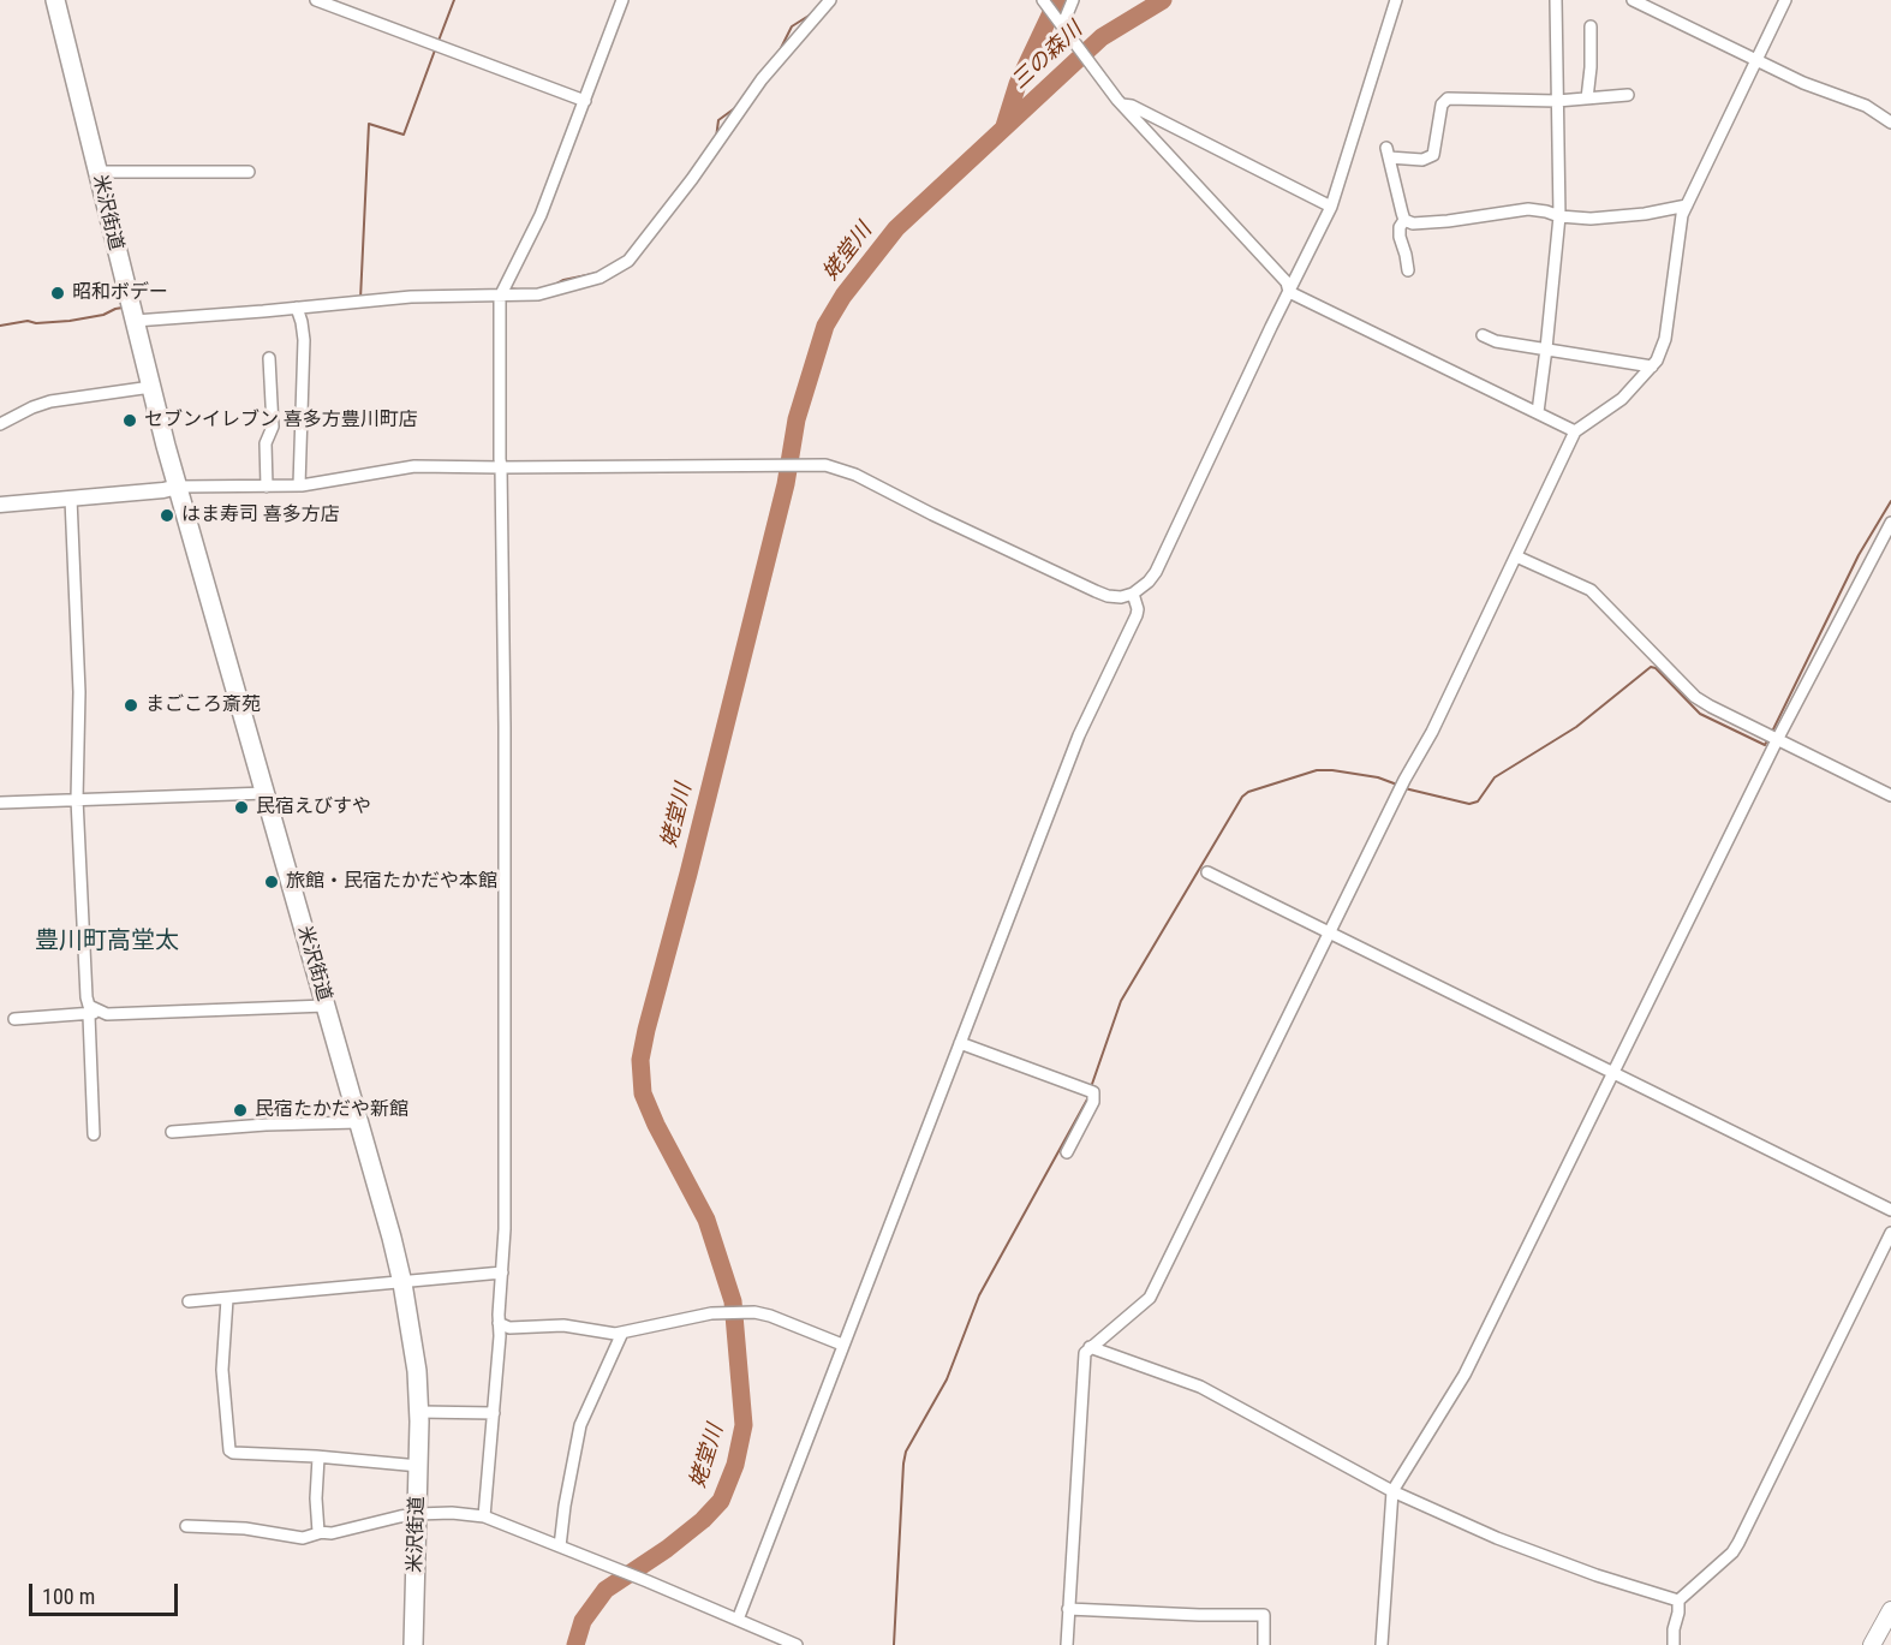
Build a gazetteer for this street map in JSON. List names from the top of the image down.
{
  "streets": {
    "highway": ["米沢街道"]
  },
  "districts": ["豊川町高堂太"],
  "water": ["三の森川", "姥堂川"],
  "places": [
    "昭和ボデー",
    "セブンイレブン 喜多方豊川町店",
    "はま寿司 喜多方店",
    "まごころ斎苑",
    "民宿えびすや",
    "旅館・民宿たかだや本館",
    "民宿たかだや新館"
  ],
  "scale_bar": "100 m"
}
